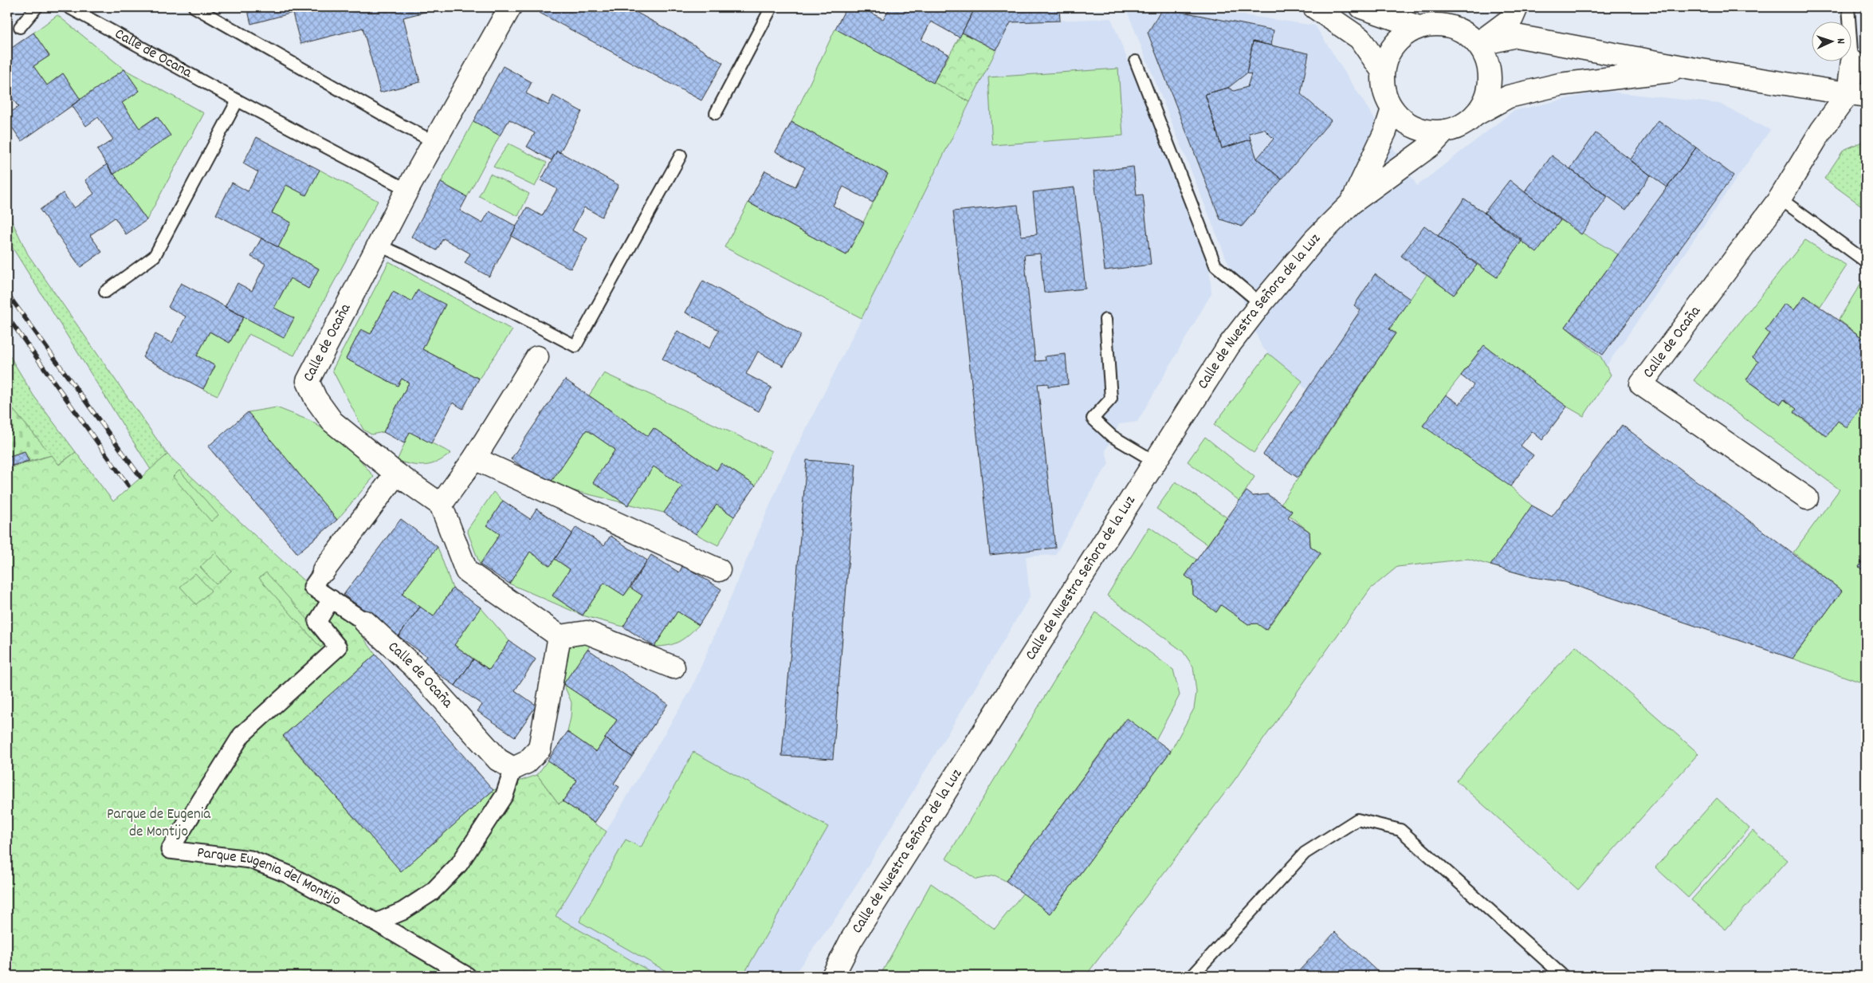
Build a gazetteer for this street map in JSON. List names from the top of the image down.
{
  "streets": {
    "street": ["Calle de Ocaña", "Calle de Nuestra Señora de la Luz", "Parque Eugenia del Montijo"]
  },
  "crossings": [
    ["Calle de Ocaña", "Parque Eugenia del Montijo"]
  ],
  "parks": ["Parque de Eugenia de Montijo"],
  "north": "right"
}
